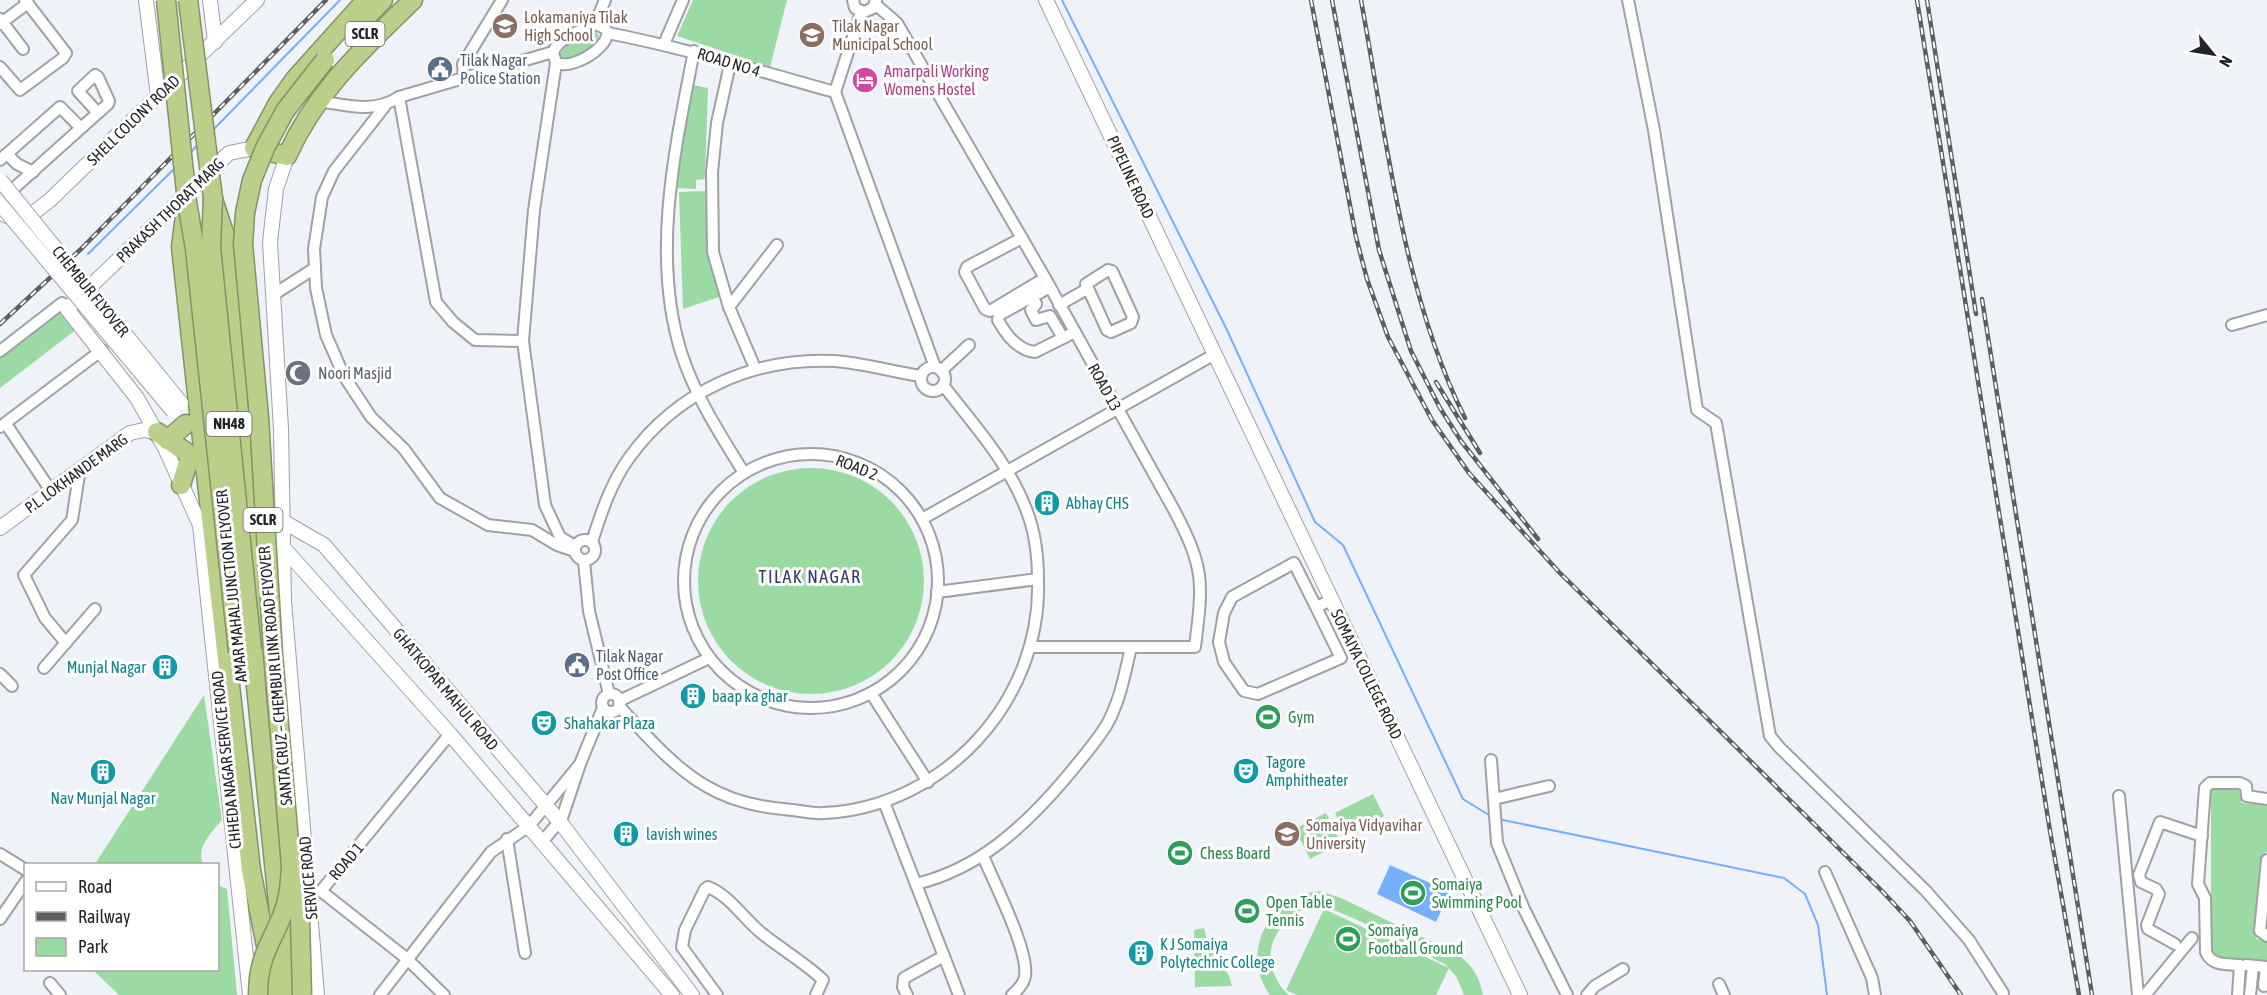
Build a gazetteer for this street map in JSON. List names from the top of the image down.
{
  "streets": {
    "highway": [
      "SCLR",
      "PRAKASH THORAT MARG",
      "NH48",
      "AMAR MAHAL JUNCTION FLYOVER",
      "SANTA CRUZ – CHEMBUR LINK ROAD FLYOVER"
    ],
    "street": [
      "ROAD NO 4",
      "SHELL COLONY ROAD",
      "PIPELINE ROAD",
      "CHEMBUR FLYOVER",
      "ROAD 13",
      "ROAD 2",
      "P.L. LOKHANDE MARG",
      "SOMAIYA COLLEGE ROAD",
      "GHATKOPAR MAHUL ROAD",
      "ROAD 1",
      "SERVICE ROAD"
    ]
  },
  "crossings": [
    ["PIPELINE ROAD", "SOMAIYA COLLEGE ROAD"],
    ["PRAKASH THORAT MARG", "SERVICE ROAD"],
    ["CHEMBUR FLYOVER", "GHATKOPAR MAHUL ROAD"],
    ["NH48", "AMAR MAHAL JUNCTION FLYOVER"],
    ["GHATKOPAR MAHUL ROAD", "ROAD 1"],
    ["GHATKOPAR MAHUL ROAD", "SERVICE ROAD"]
  ],
  "districts": ["TILAK NAGAR"],
  "places": {
    "school or university": ["Lokamaniya Tilak High School", "Tilak Nagar Municipal School", "Somaiya Vidyavihar University"],
    "public building": ["Tilak Nagar Police Station", "Tilak Nagar Post Office"],
    "hotel": ["Amarpali Working Womens Hostel"],
    "mosque": ["Noori Masjid"],
    "building": [
      "Abhay CHS",
      "Munjal Nagar",
      "baap ka ghar",
      "Nav Munjal Nagar",
      "lavish wines",
      "K J Somaiya Polytechnic College"
    ],
    "sports": [
      "Gym",
      "Chess Board",
      "Somaiya Swimming Pool",
      "Open Table Tennis",
      "Somaiya Football Ground"
    ],
    "theatre": ["Shahakar Plaza", "Tagore Amphitheater"]
  },
  "legend": ["Road", "Railway", "Park"],
  "north": "bottom right"
}
